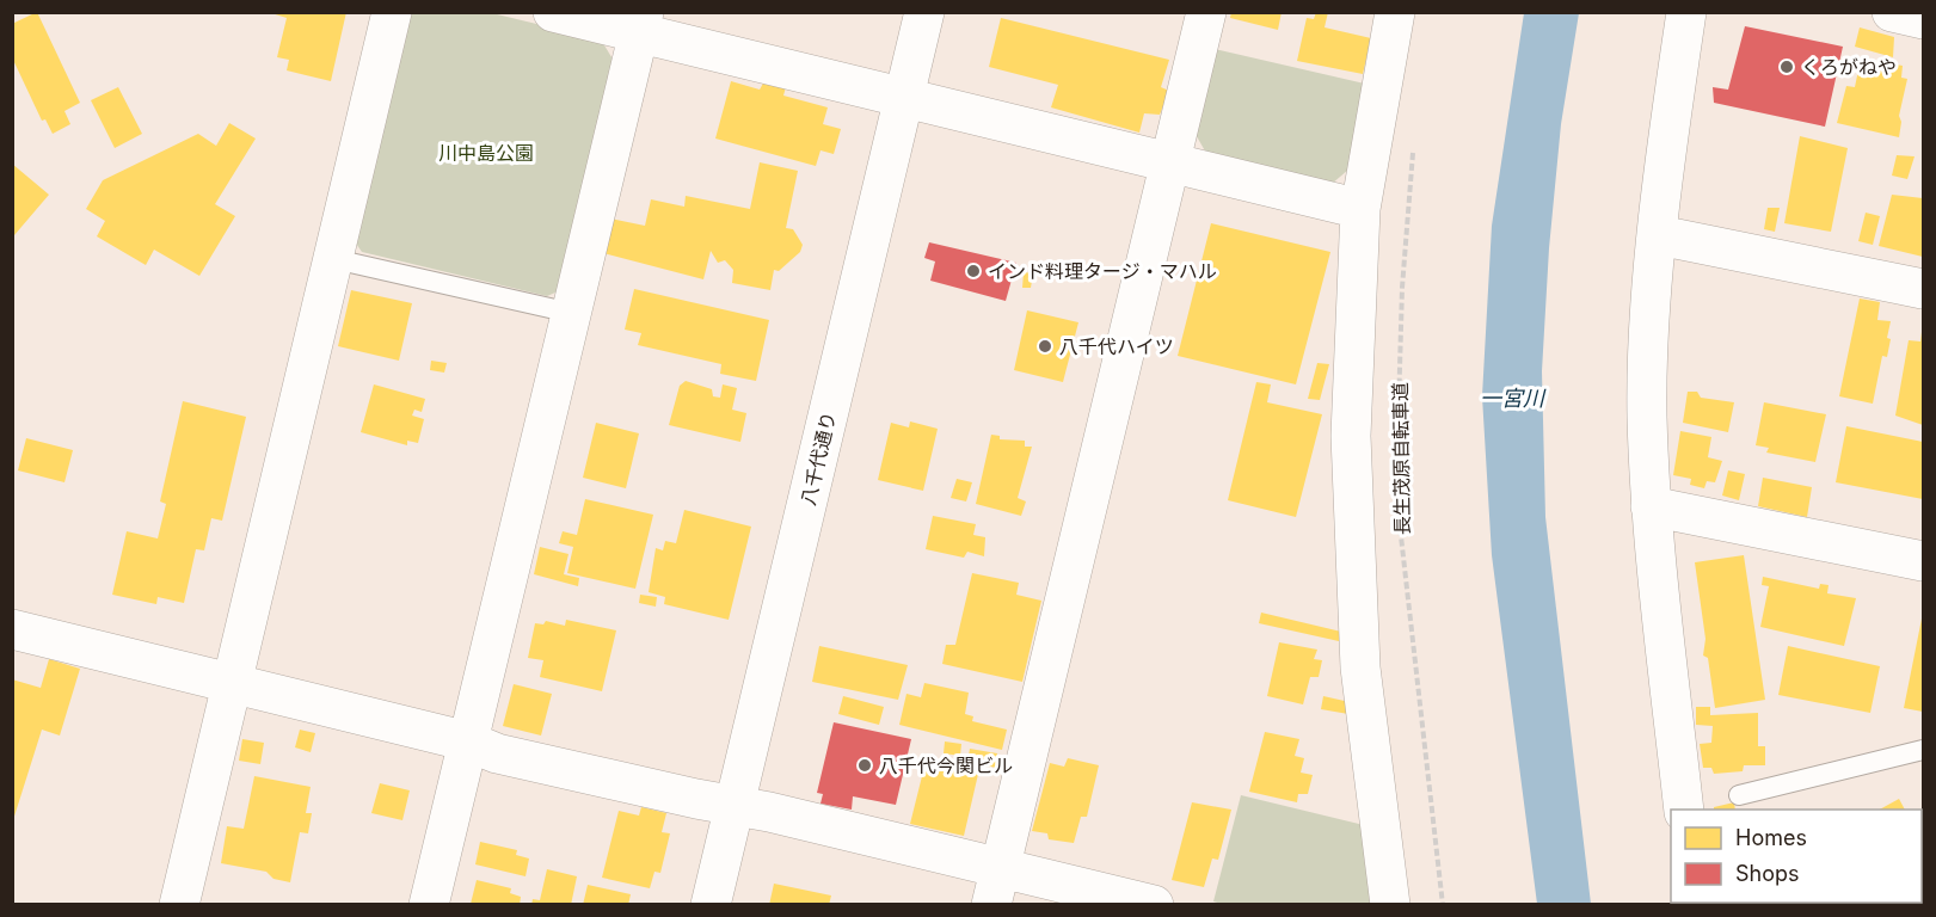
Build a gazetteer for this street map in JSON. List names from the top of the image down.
{
  "streets": {
    "street": ["八千代通り"],
    "path": ["長生茂原自転車道"]
  },
  "water": ["一宮川"],
  "parks": ["川中島公園"],
  "places": [
    "くろがねや",
    "インド料理タージ・マハル",
    "八千代ハイツ",
    "八千代今関ビル"
  ],
  "legend": ["Homes", "Shops"]
}
